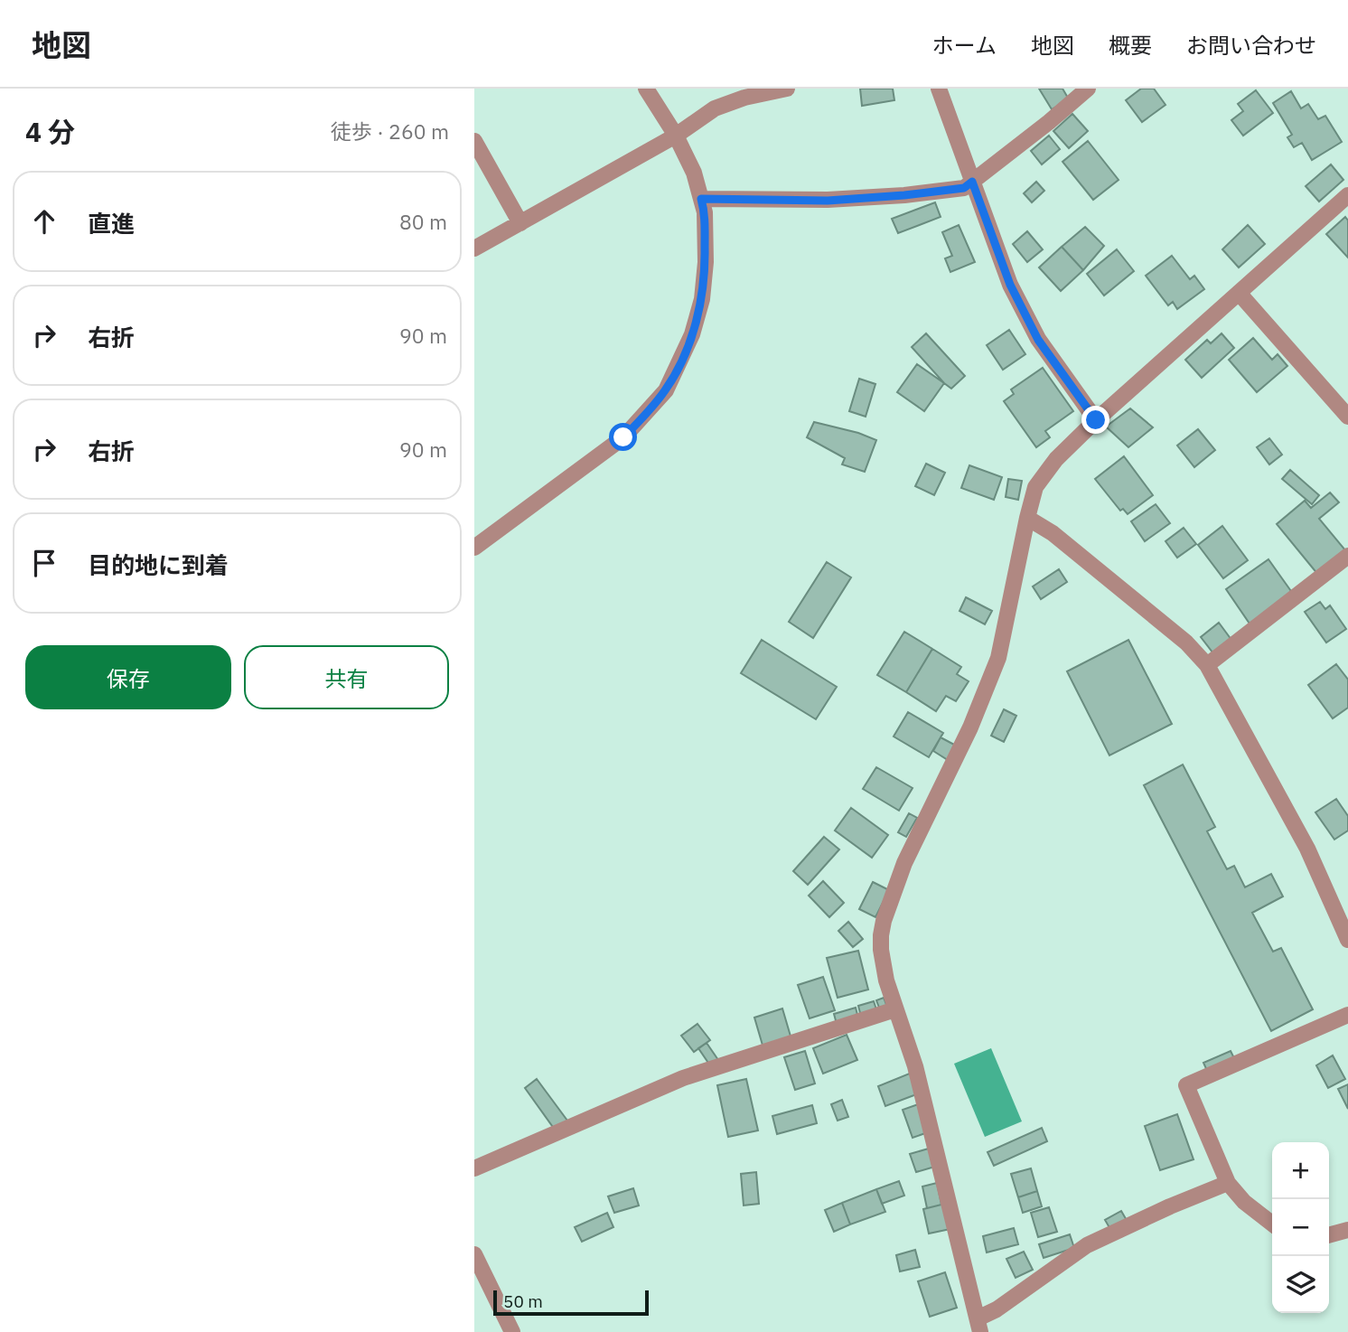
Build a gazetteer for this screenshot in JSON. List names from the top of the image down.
{
  "scale_bar": "50 m",
  "page": {
    "header": "地図",
    "nav": [
      "ホーム",
      "地図",
      "概要",
      "お問い合わせ"
    ],
    "heading": ["4 分", "徒歩 · 260 m"],
    "list": [
      ["直進", "80 m"],
      ["右折", "90 m"],
      ["右折", "90 m"],
      "目的地に到着"
    ],
    "buttons": ["保存", "共有"],
    "map_buttons": ["+", "−"],
    "scale": "50 m"
  }
}
